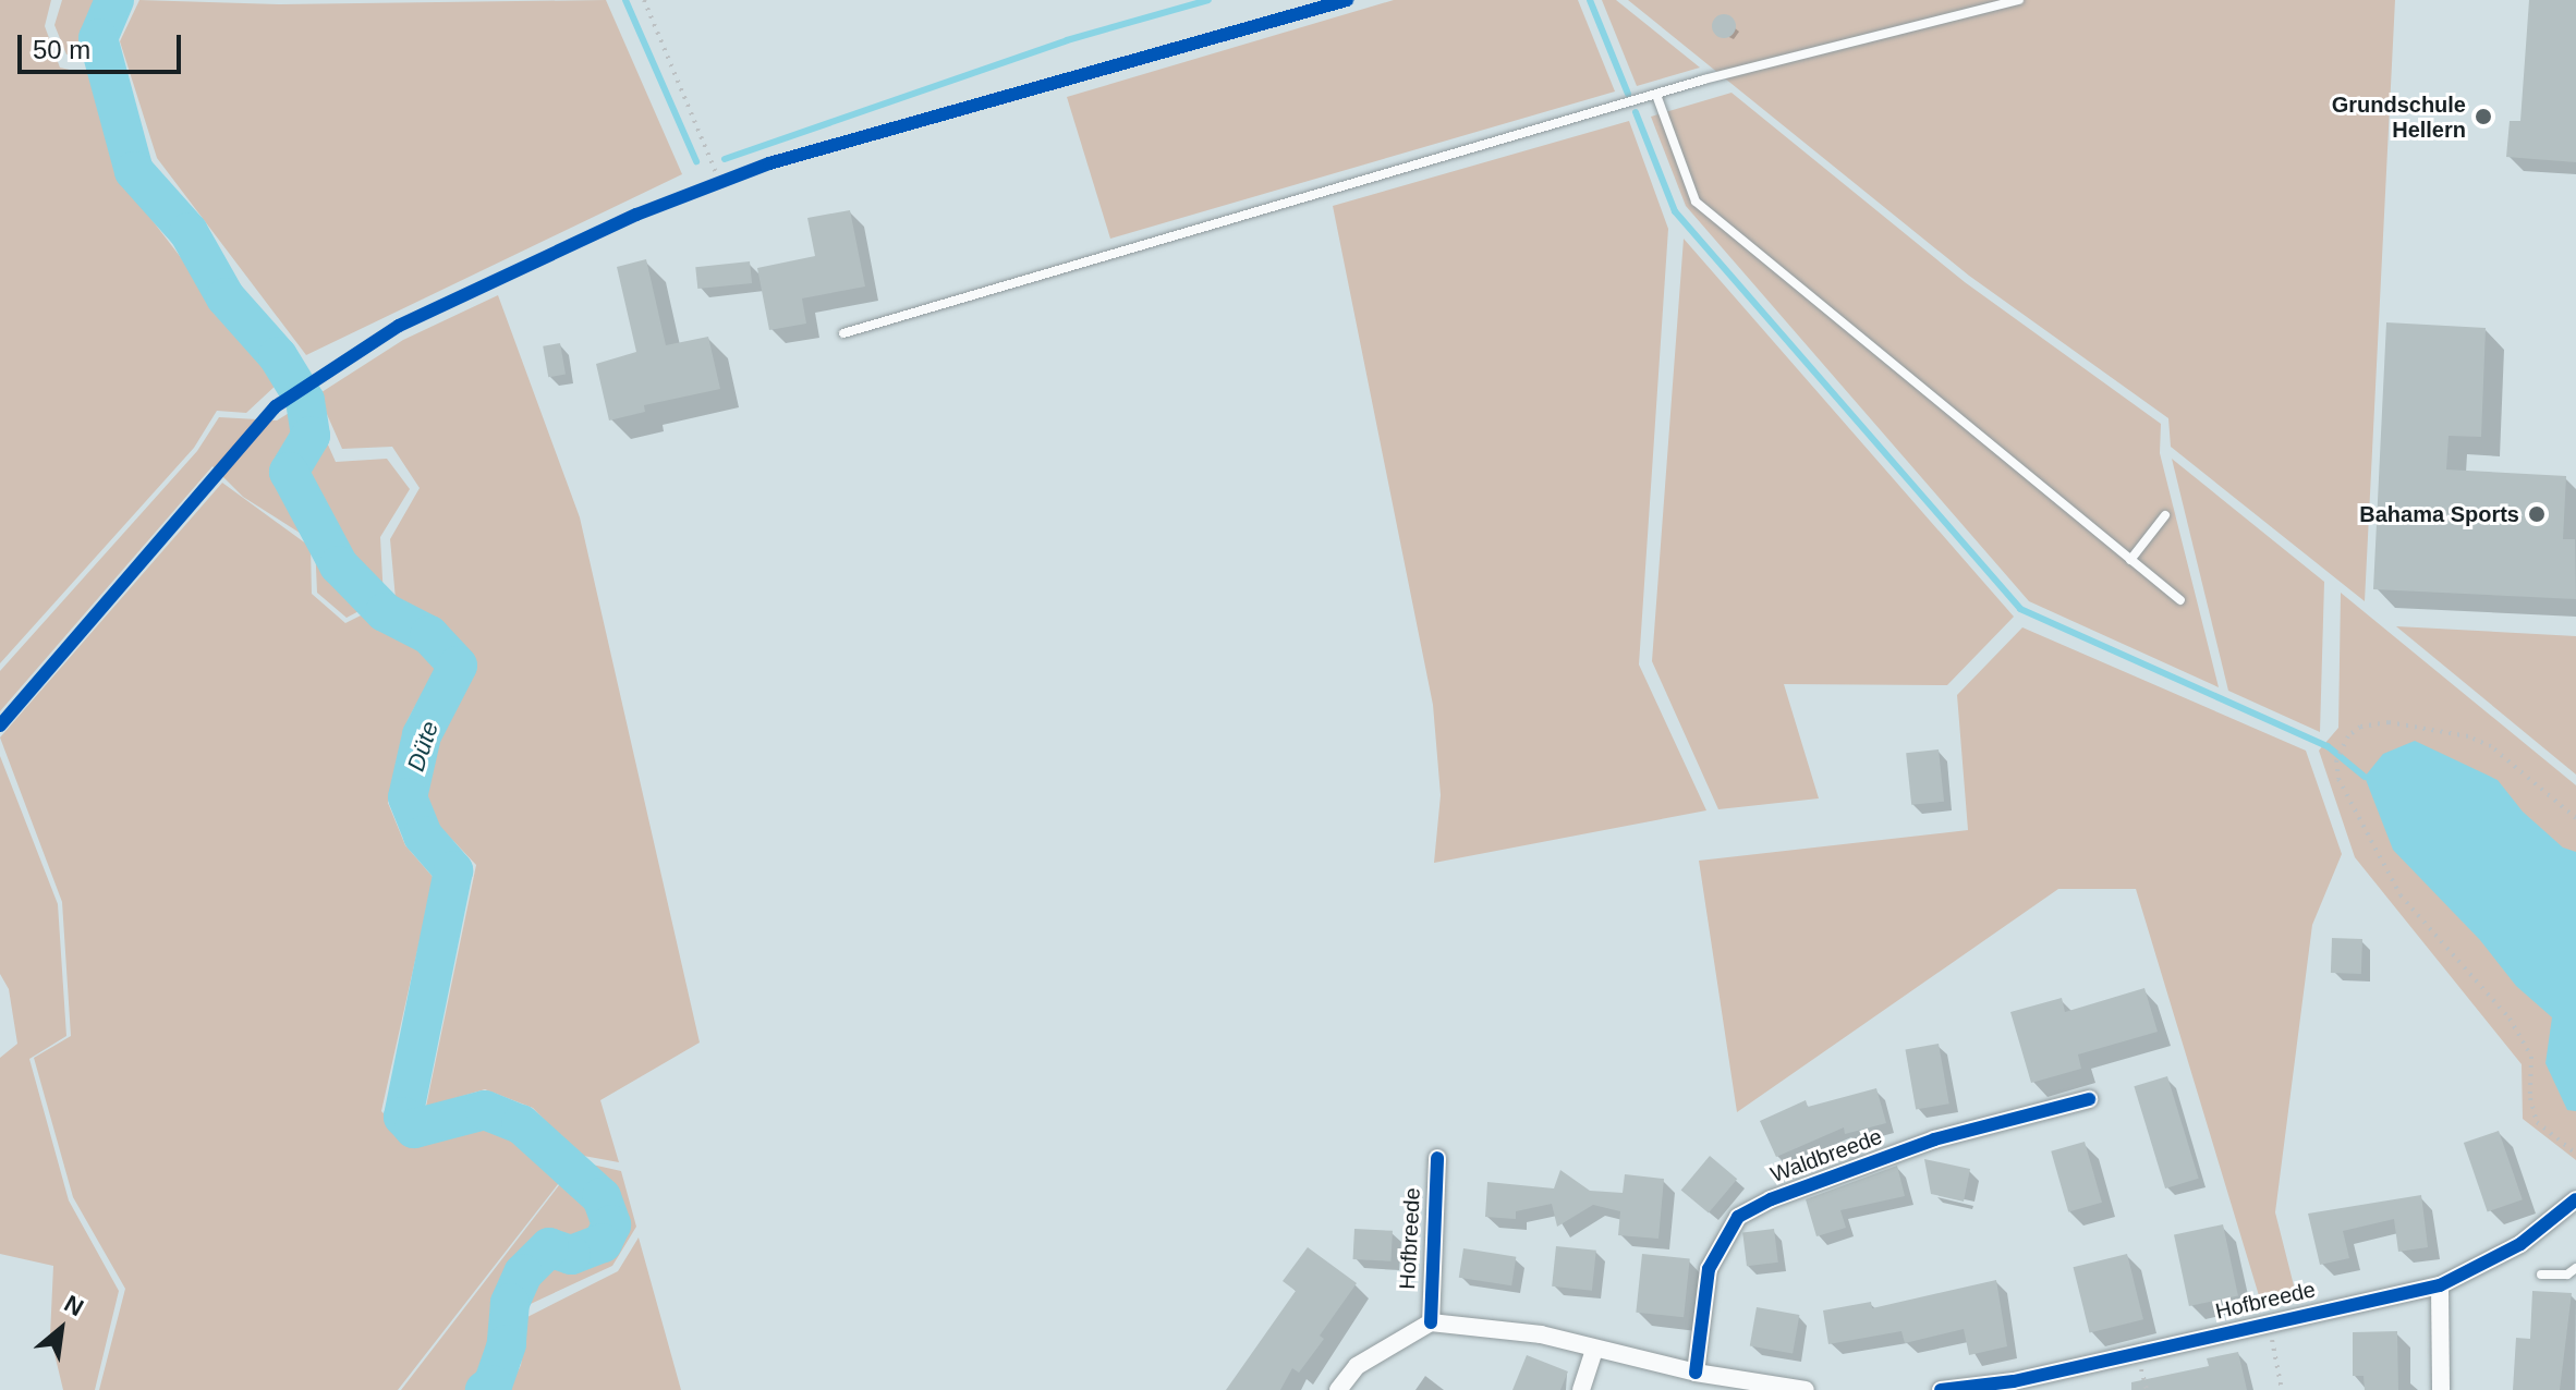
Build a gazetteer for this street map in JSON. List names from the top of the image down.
{
  "streets": {
    "street": ["Waldbreede", "Hofbreede"]
  },
  "water": ["Düte"],
  "places": ["Grundschule Hellern", "Bahama Sports"],
  "scale_bar": "50 m",
  "north": "top right"
}
